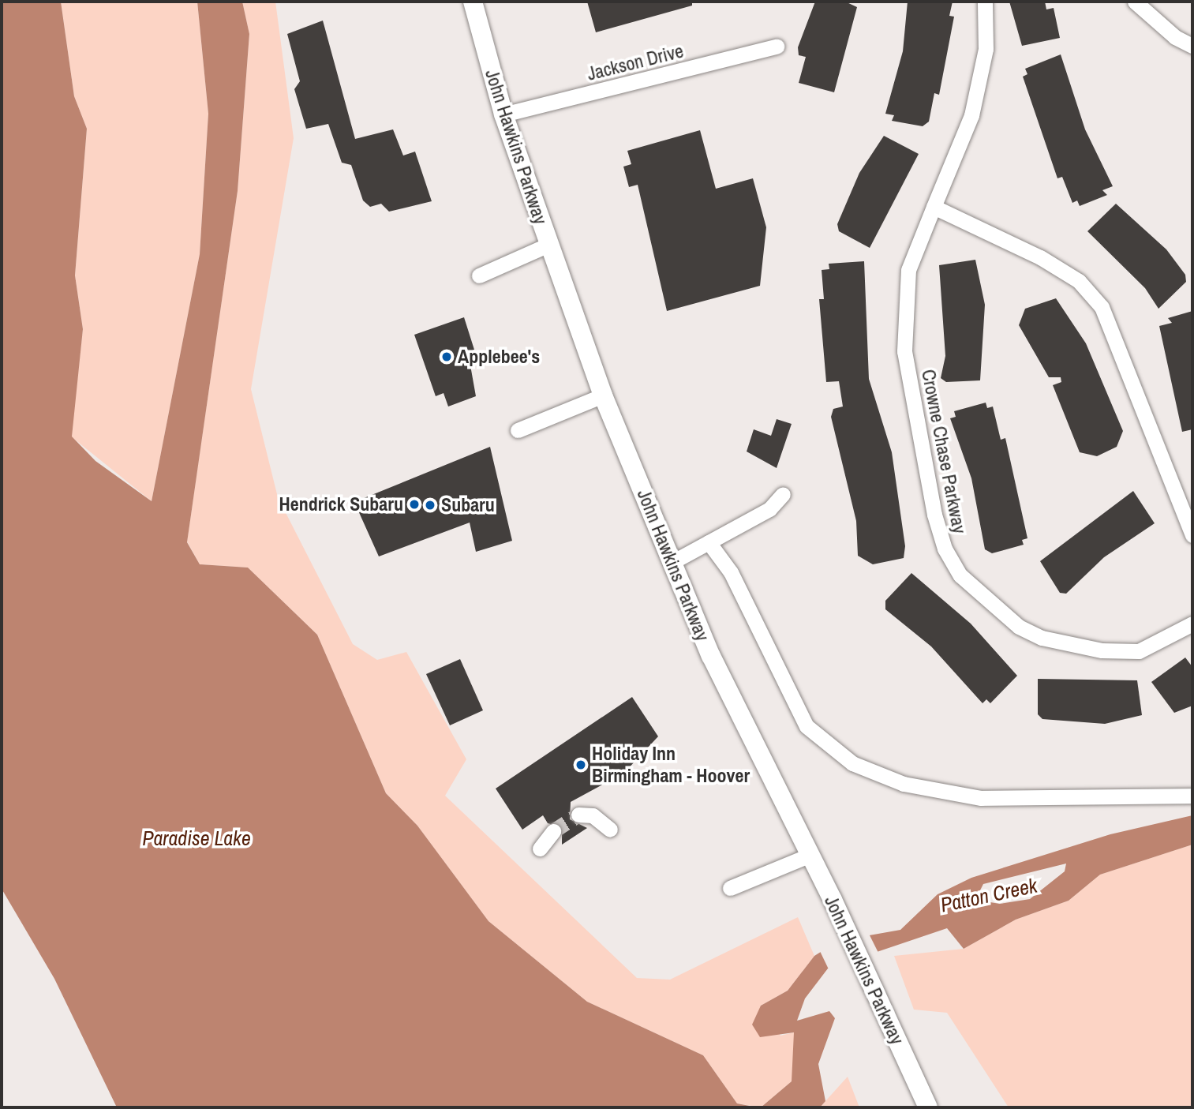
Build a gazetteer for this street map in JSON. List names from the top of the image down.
{
  "streets": {
    "main road": ["John Hawkins Parkway"],
    "street": ["Jackson Drive", "Crowne Chase Parkway"]
  },
  "crossings": [
    ["Jackson Drive", "John Hawkins Parkway"]
  ],
  "water": ["Paradise Lake", "Patton Creek"],
  "places": [
    "Applebee's",
    "Hendrick Subaru",
    "Subaru",
    "Holiday Inn Birmingham - Hoover"
  ]
}
